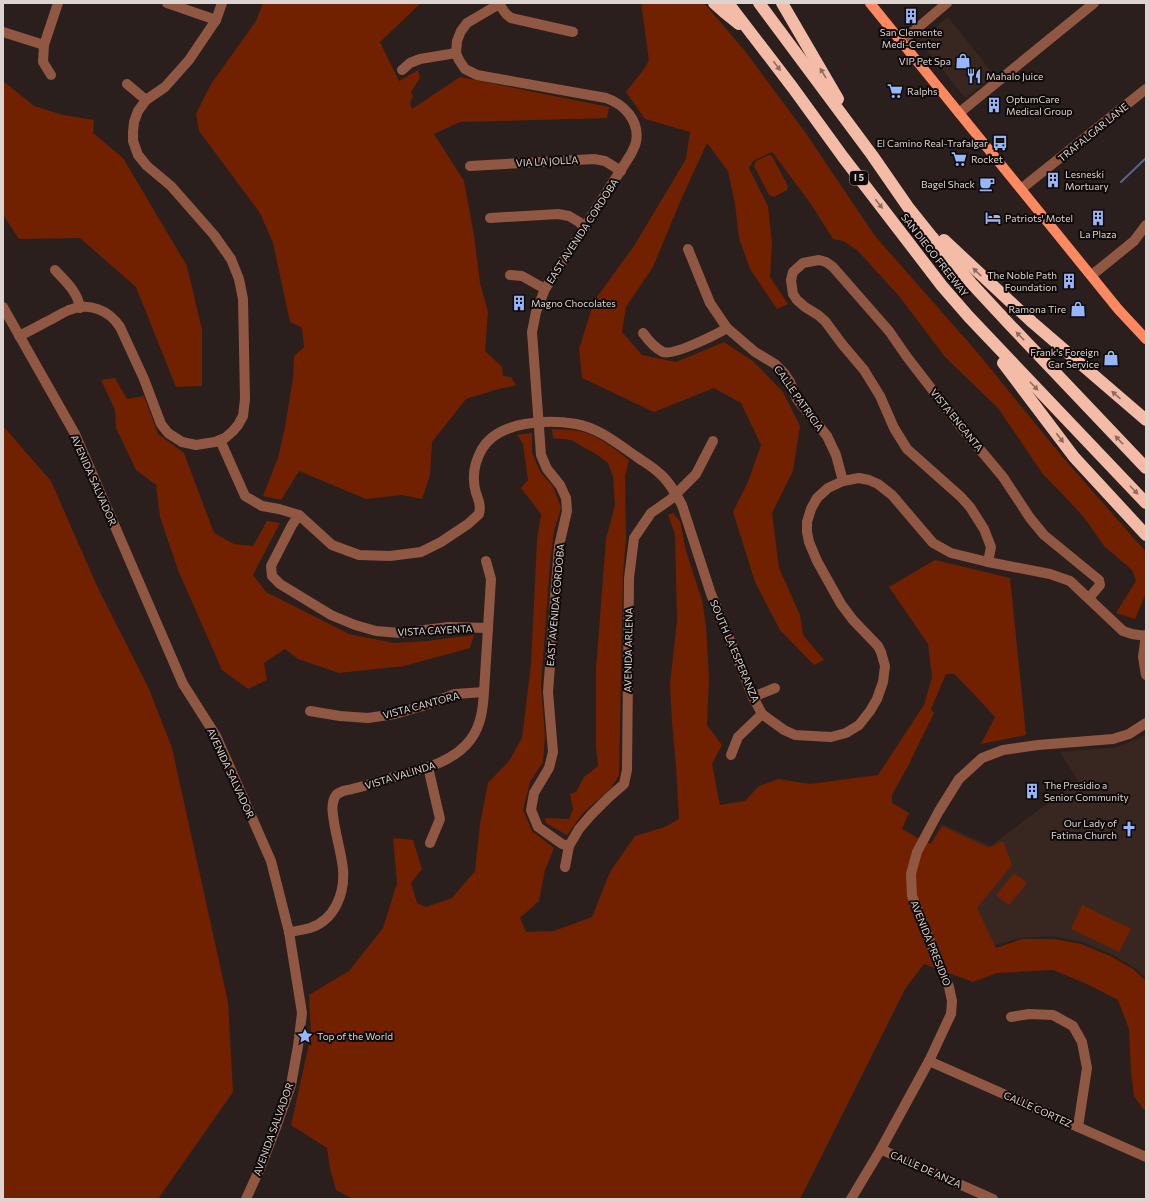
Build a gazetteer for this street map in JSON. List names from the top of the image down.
{
  "streets": {
    "highway": ["I 5", "SAN DIEGO FREEWAY"],
    "street": [
      "TRAFALGAR LANE",
      "VIA LA JOLLA",
      "EAST AVENIDA CORDOBA",
      "CALLE PATRICIA",
      "VISTA ENCANTA",
      "AVENIDA SALVADOR",
      "VISTA CAYENTA",
      "AVENIDA ARLENA",
      "SOUTH LA ESPERANZA",
      "VISTA CANTORA",
      "VISTA VALINDA",
      "AVENIDA PRESIDIO",
      "CALLE CORTEZ",
      "CALLE DE ANZA"
    ]
  },
  "crossings": [
    ["VIA LA JOLLA", "EAST AVENIDA CORDOBA"],
    ["EAST AVENIDA CORDOBA", "AVENIDA ARLENA"],
    ["EAST AVENIDA CORDOBA", "SOUTH LA ESPERANZA"],
    ["CALLE PATRICIA", "SOUTH LA ESPERANZA"],
    ["VISTA ENCANTA", "SOUTH LA ESPERANZA"],
    ["AVENIDA SALVADOR", "VISTA VALINDA"],
    ["VISTA CAYENTA", "SOUTH LA ESPERANZA"],
    ["VISTA CAYENTA", "VISTA VALINDA"],
    ["AVENIDA ARLENA", "SOUTH LA ESPERANZA"],
    ["VISTA CANTORA", "VISTA VALINDA"],
    ["AVENIDA PRESIDIO", "CALLE CORTEZ"],
    ["AVENIDA PRESIDIO", "CALLE DE ANZA"]
  ],
  "places": {
    "building": [
      "San Clemente Medi-Center",
      "OptumCare Medical Group",
      "Lesneski Mortuary",
      "La Plaza",
      "The Noble Path Foundation",
      "Magno Chocolates",
      "The Presidio a Senior Community"
    ],
    "shop": ["VIP Pet Spa", "Ramona Tire", "Frank's Foreign Car Service"],
    "restaurant": ["Mahalo Juice"],
    "supermarket": ["Ralphs", "Rocket"],
    "bus stop": ["El Camino Real-Trafalgar"],
    "cafe": ["Bagel Shack"],
    "hotel": ["Patriots' Motel"],
    "church": ["Our Lady of Fatima Church"],
    "place": ["Top of the World"]
  }
}
